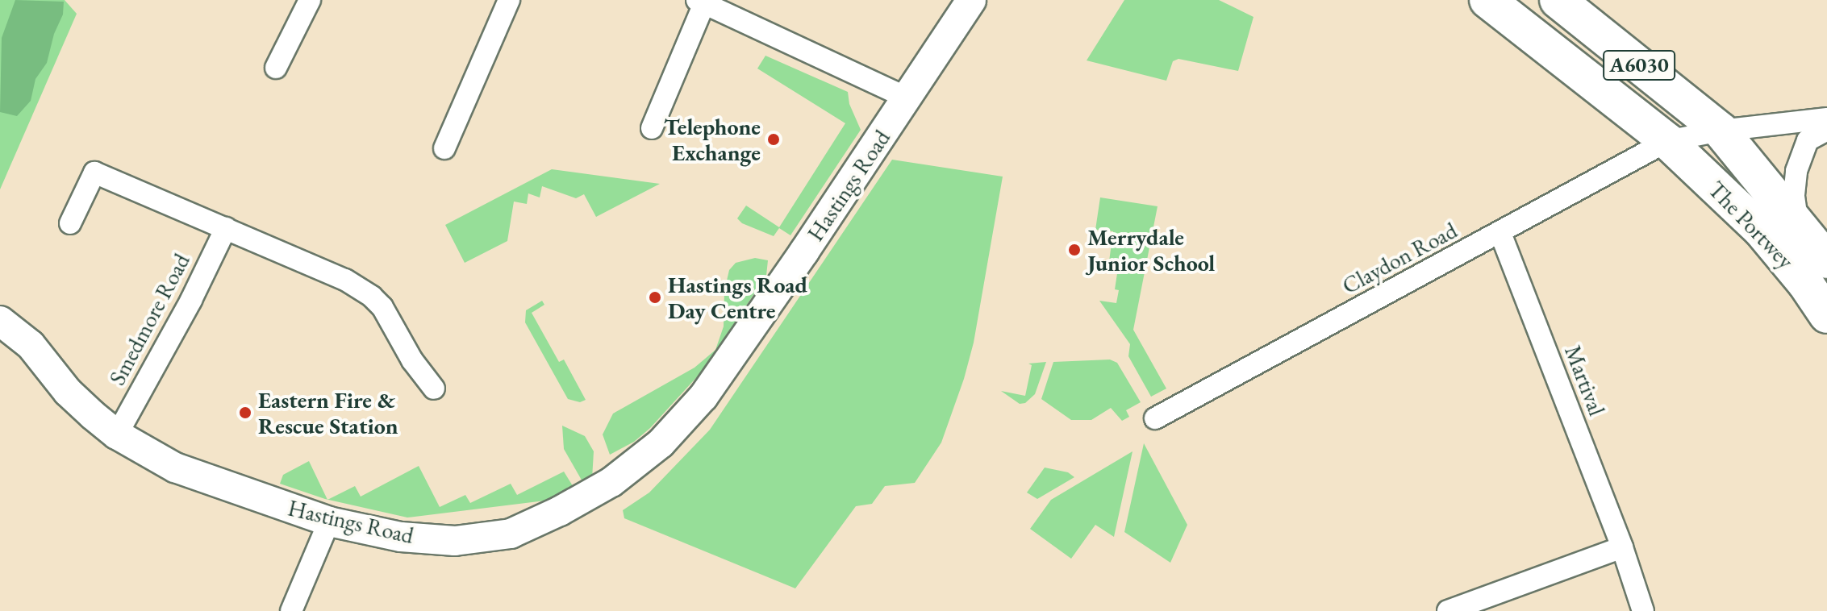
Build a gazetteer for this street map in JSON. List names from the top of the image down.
{
  "streets": {
    "highway": ["A6030", "The Portwey"],
    "street": [
      "Hastings Road",
      "Claydon Road",
      "Smedmore Road",
      "Martival"
    ]
  },
  "crossings": [
    ["A6030", "The Portwey"],
    ["A6030", "Claydon Road"],
    ["Hastings Road", "Smedmore Road"],
    ["The Portwey", "Claydon Road"],
    ["Claydon Road", "Martival"]
  ],
  "places": [
    "Telephone Exchange",
    "Merrydale Junior School",
    "Hastings Road Day Centre",
    "Eastern Fire & Rescue Station"
  ]
}
